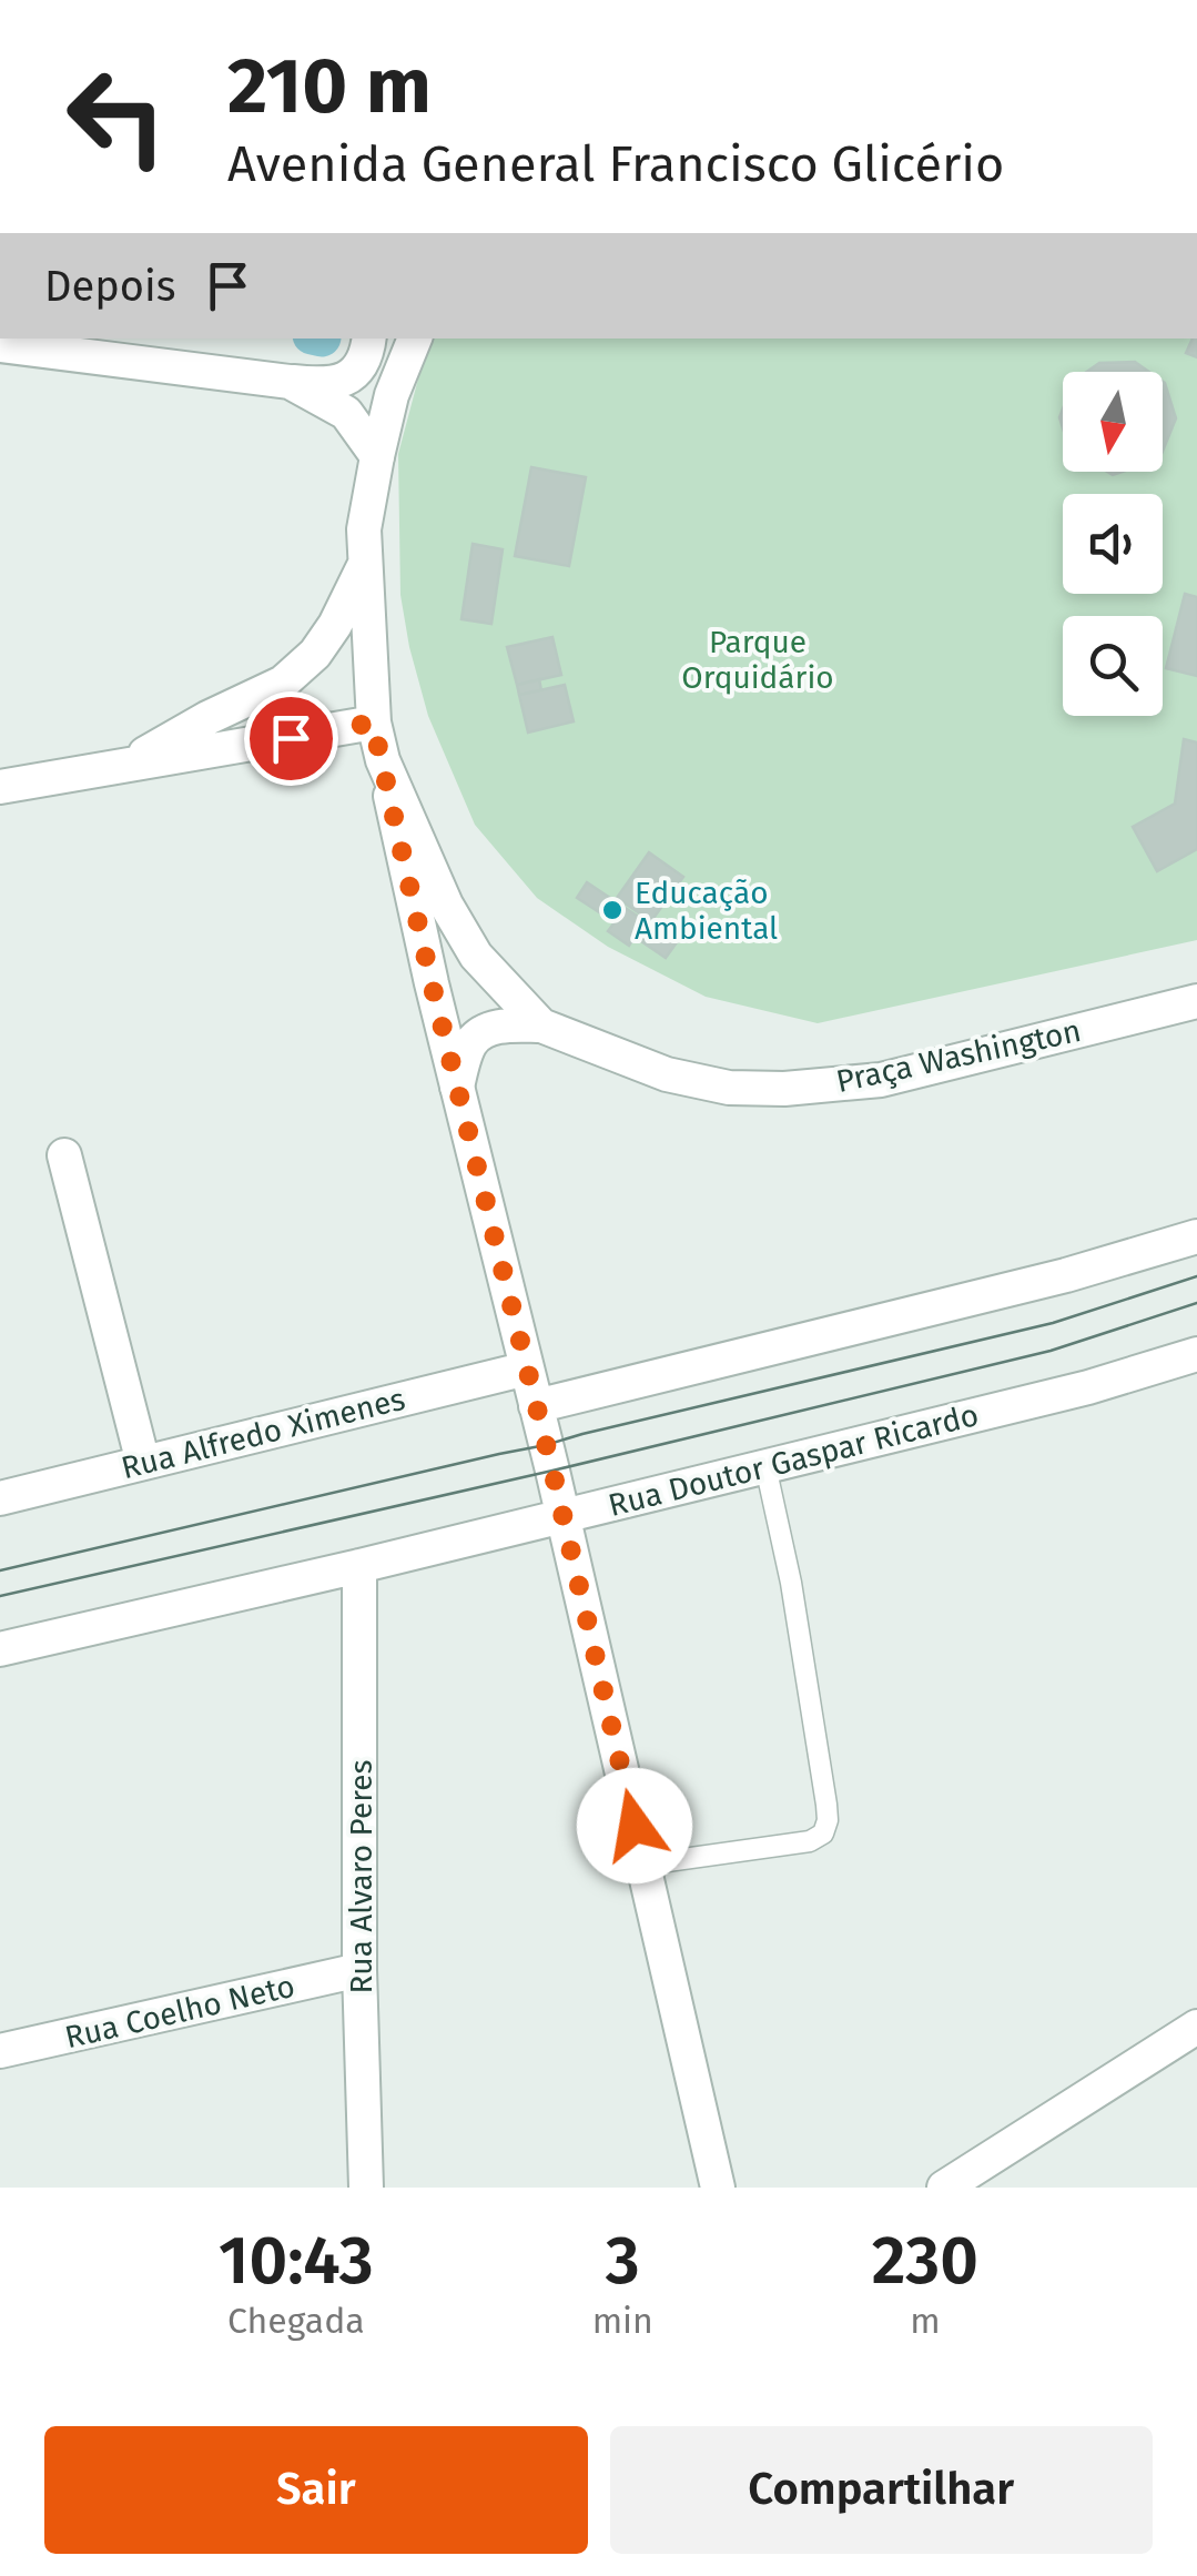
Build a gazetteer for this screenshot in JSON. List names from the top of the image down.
{
  "streets": {
    "street": [
      "Praça Washington",
      "Rua Alfredo Ximenes",
      "Rua Doutor Gaspar Ricardo",
      "Rua Alvaro Peres",
      "Rua Coelho Neto"
    ]
  },
  "crossings": [
    ["Rua Doutor Gaspar Ricardo", "Rua Alvaro Peres"],
    ["Rua Alvaro Peres", "Rua Coelho Neto"]
  ],
  "parks": ["Parque Orquidário"],
  "places": ["Educação Ambiental"],
  "north": "bottom",
  "page": {
    "turn": ["210 m", "Avenida General Francisco Glicério"],
    "then": "Depois",
    "eta": [
      "10:43",
      "Chegada",
      "3",
      "min",
      "230",
      "m"
    ],
    "buttons": ["Sair", "Compartilhar"]
  }
}
